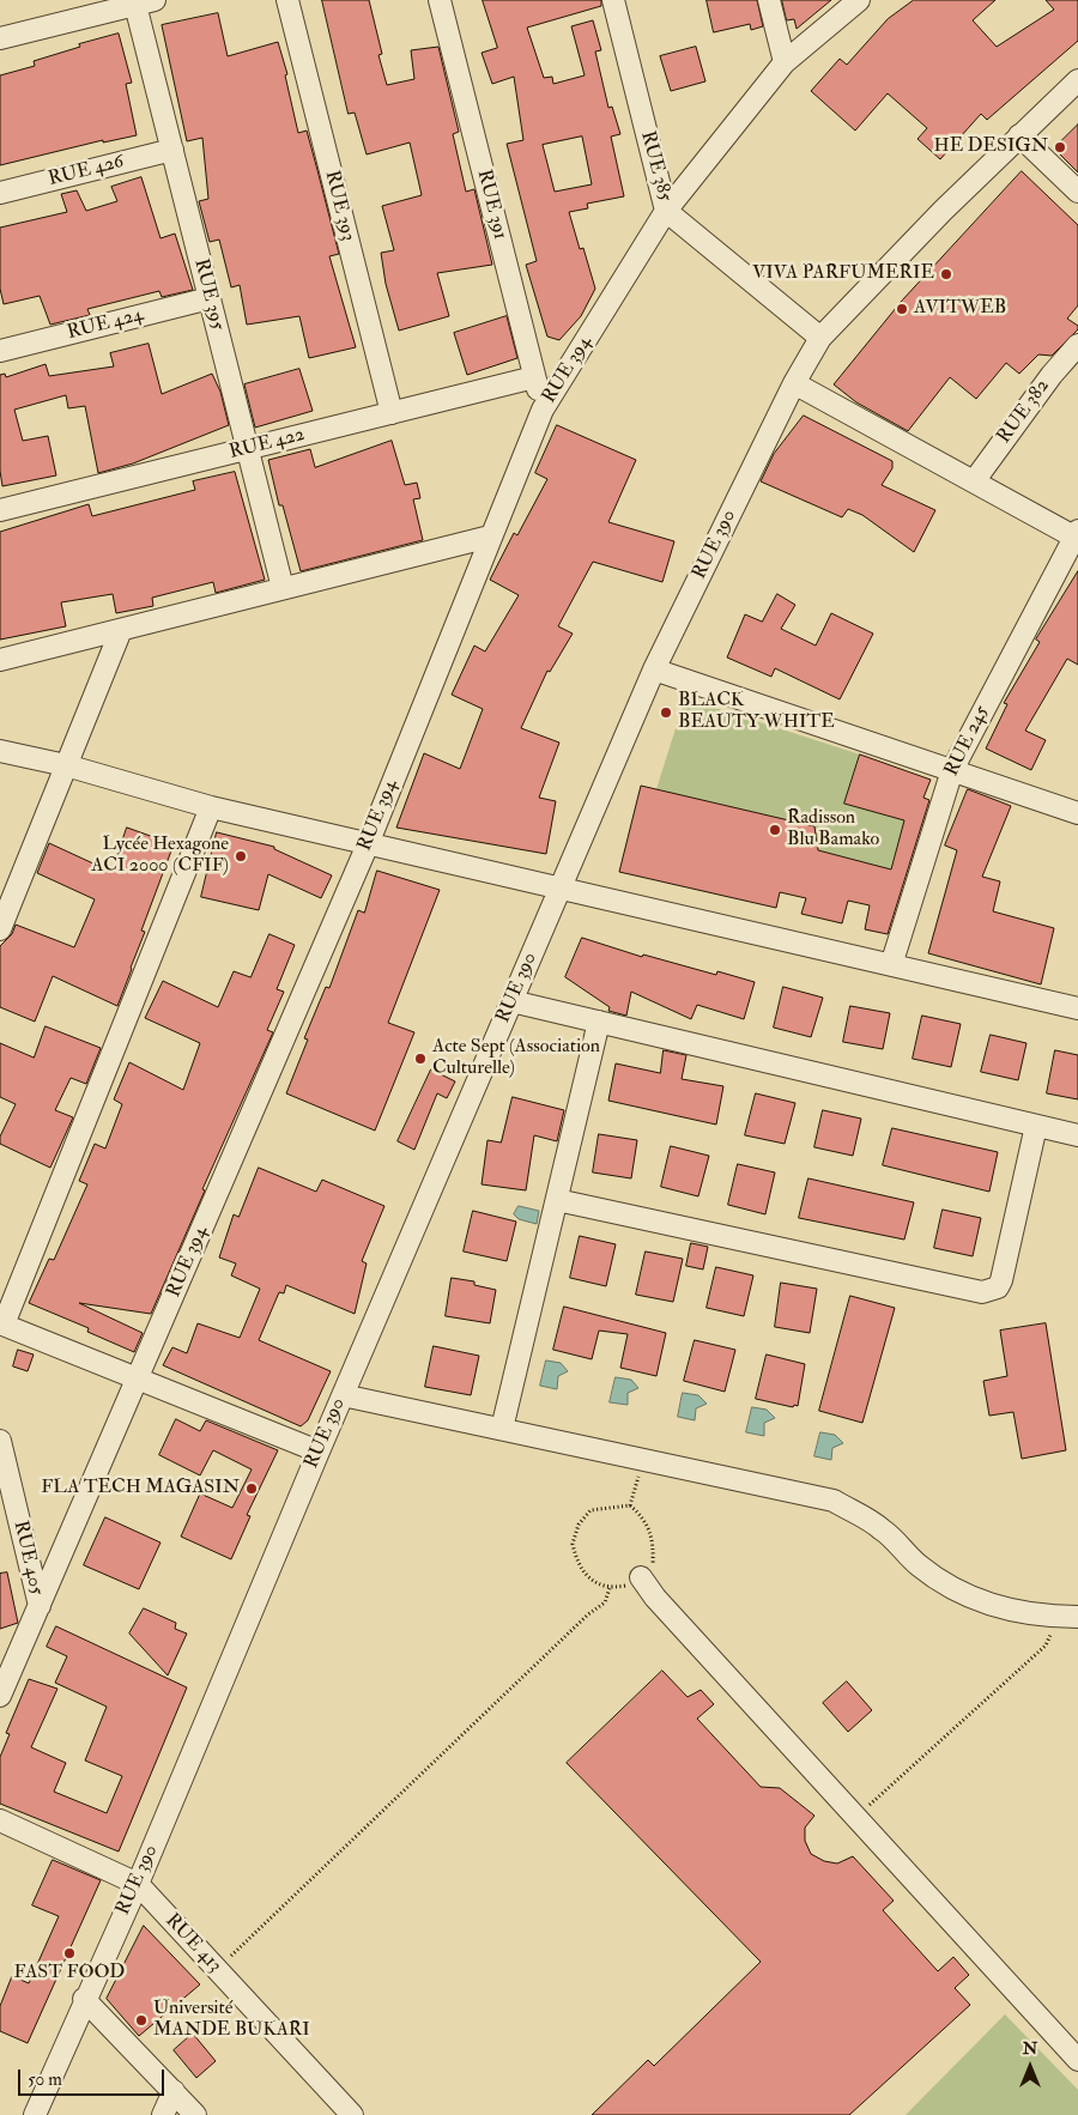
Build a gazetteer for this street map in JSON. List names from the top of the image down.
{
  "streets": {
    "street": [
      "RUE 385",
      "RUE 426",
      "RUE 391",
      "RUE 393",
      "RUE 395",
      "RUE 424",
      "RUE 394",
      "RUE 382",
      "RUE 422",
      "RUE 390",
      "RUE 245",
      "RUE 405",
      "RUE 413"
    ]
  },
  "crossings": [
    ["RUE 385", "RUE 394"],
    ["RUE 385", "RUE 390"],
    ["RUE 426", "RUE 395"],
    ["RUE 391", "RUE 394"],
    ["RUE 391", "RUE 422"],
    ["RUE 393", "RUE 422"],
    ["RUE 395", "RUE 424"],
    ["RUE 395", "RUE 422"],
    ["RUE 394", "RUE 405"],
    ["RUE 390", "RUE 413"]
  ],
  "places": [
    "HE DESIGN",
    "VIVA PARFUMERIE",
    "AVITWEB",
    "BLACK BEAUTY WHITE",
    "Radisson Blu Bamako",
    "Lycée Hexagone ACI 2000 (CFIF)",
    "Acte Sept (Association Culturelle)",
    "FLA TECH MAGASIN",
    "FAST FOOD",
    "Université MANDE BUKARI"
  ],
  "scale_bar": "50 m",
  "north": "top"
}
